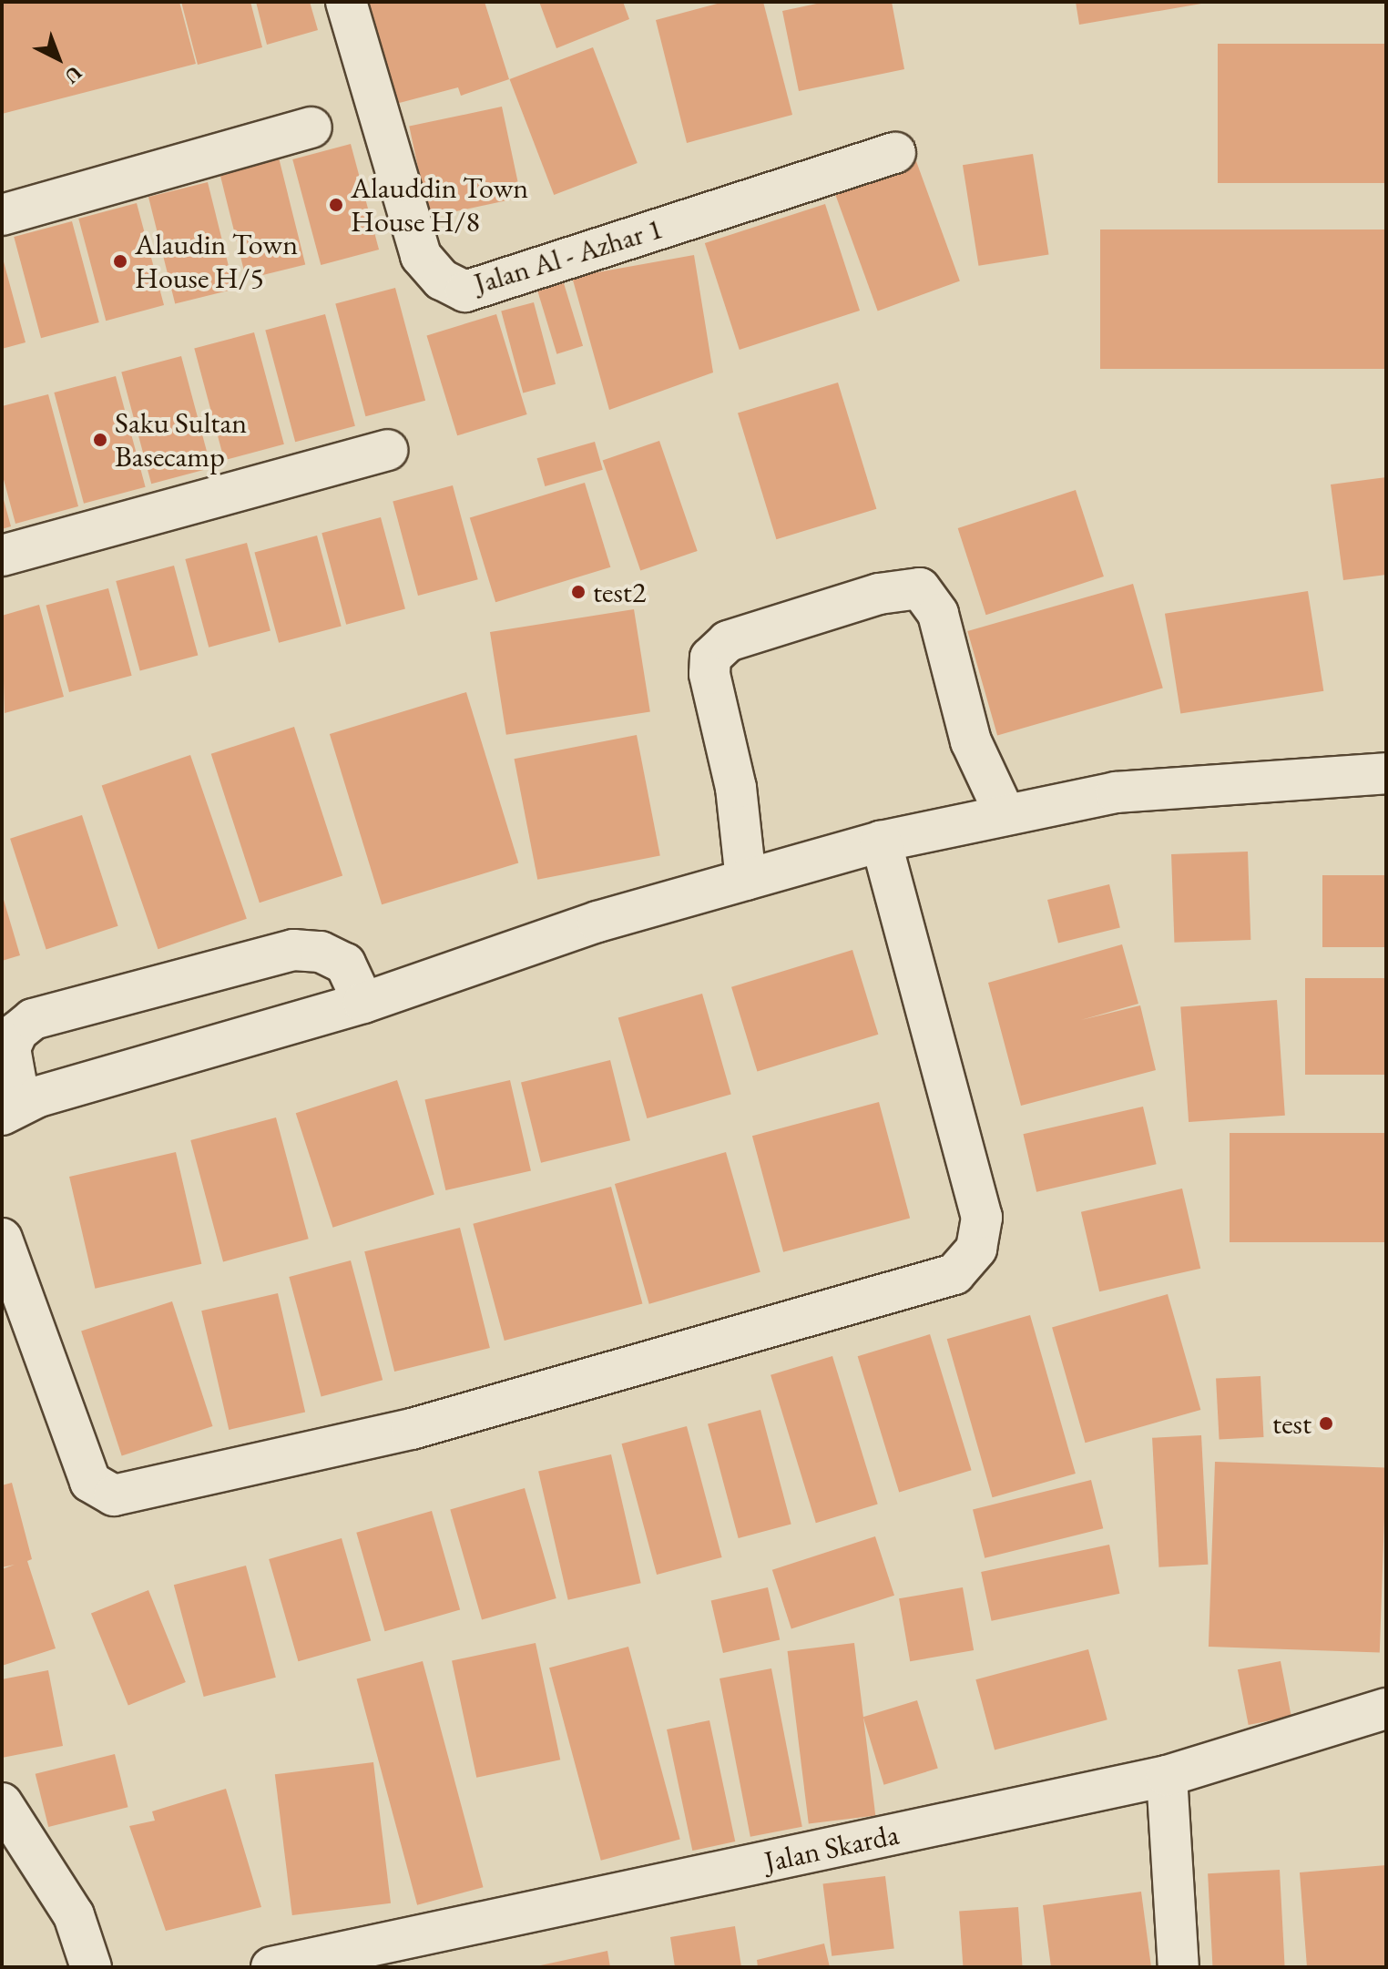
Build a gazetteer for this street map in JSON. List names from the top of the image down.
{
  "streets": {
    "street": ["Jalan Al - Azhar 1", "Jalan Skarda"]
  },
  "places": [
    "Alauddin Town House H/8",
    "Alaudin Town House H/5",
    "Saku Sultan Basecamp",
    "test2",
    "test"
  ],
  "north": "bottom right"
}
